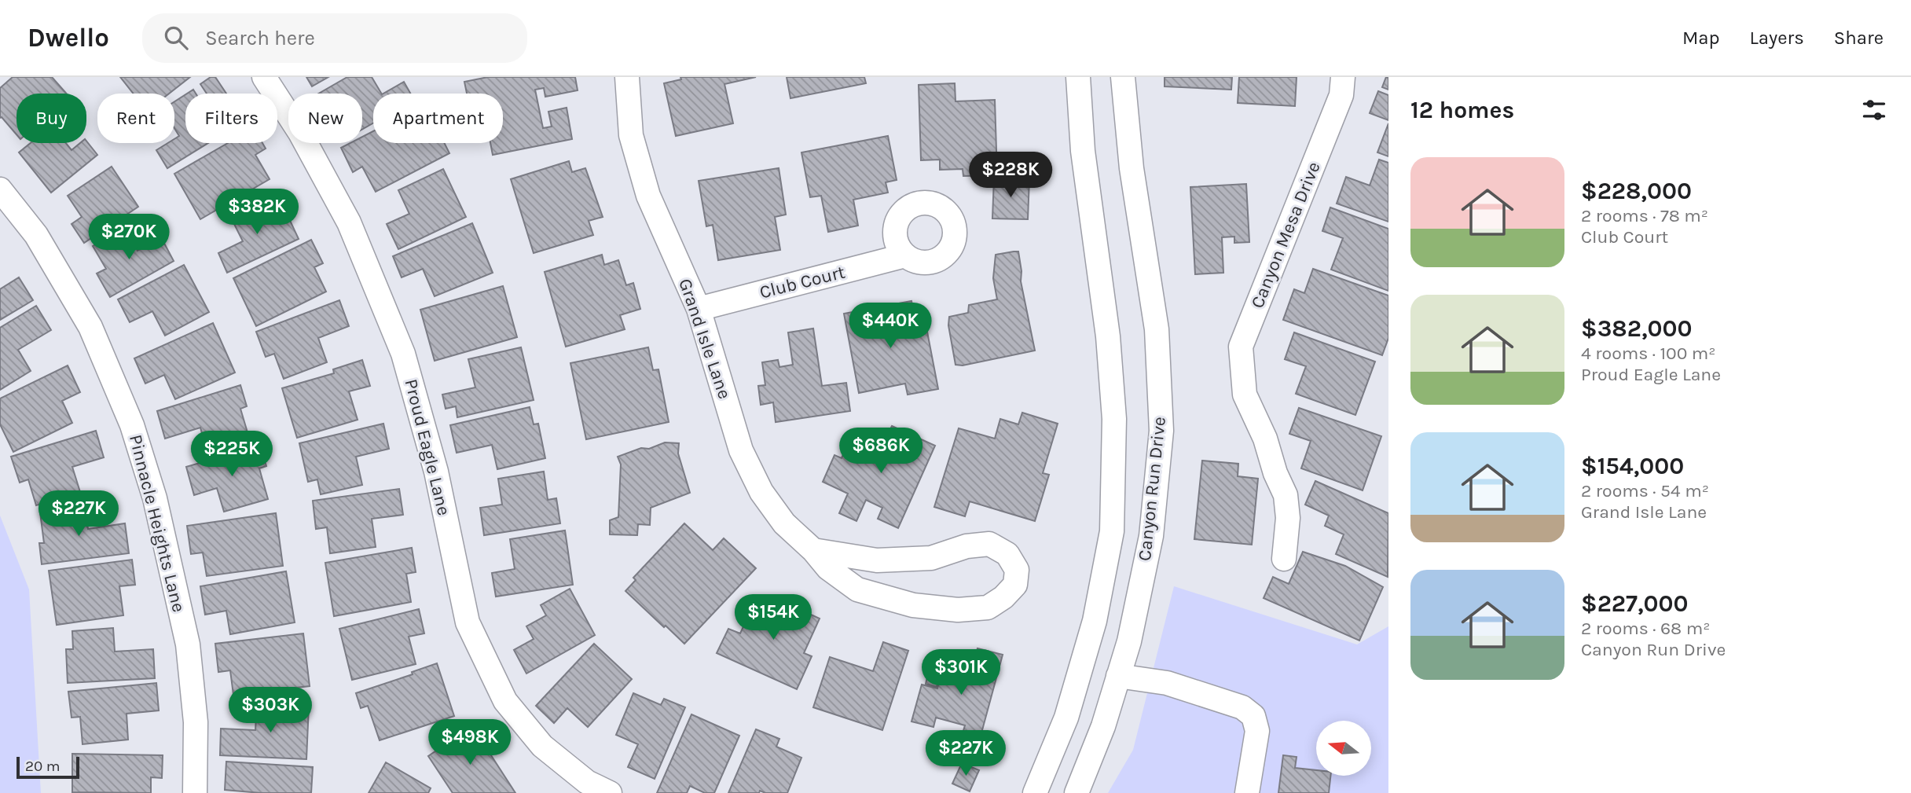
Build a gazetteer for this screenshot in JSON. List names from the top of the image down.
{
  "streets": {
    "street": [
      "Canyon Mesa Drive",
      "Club Court",
      "Grand Isle Lane",
      "Proud Eagle Lane",
      "Canyon Run Drive",
      "Pinnacle Heights Lane"
    ]
  },
  "crossings": [
    ["Club Court", "Grand Isle Lane"]
  ],
  "scale_bar": "20 m",
  "north": "left",
  "page": {
    "header": "Dwello",
    "search": "Search here",
    "nav": ["Map", "Layers", "Share"],
    "heading": "12 homes",
    "chip": [
      "Buy",
      "Rent",
      "Filters",
      "New",
      "Apartment"
    ],
    "list": [
      {
        "name": "$228,000",
        "note": "2 rooms · 78 m² · Club Court"
      },
      {
        "name": "$382,000",
        "note": "4 rooms · 100 m² · Proud Eagle Lane"
      },
      {
        "name": "$154,000",
        "note": "2 rooms · 54 m² · Grand Isle Lane"
      },
      {
        "name": "$227,000",
        "note": "2 rooms · 68 m² · Canyon Run Drive"
      }
    ],
    "price": [
      "$228K",
      "$382K",
      "$270K",
      "$440K",
      "$686K",
      "$225K",
      "$227K",
      "$154K",
      "$301K",
      "$303K",
      "$498K",
      "$227K"
    ],
    "scale": "20 m"
  }
}
